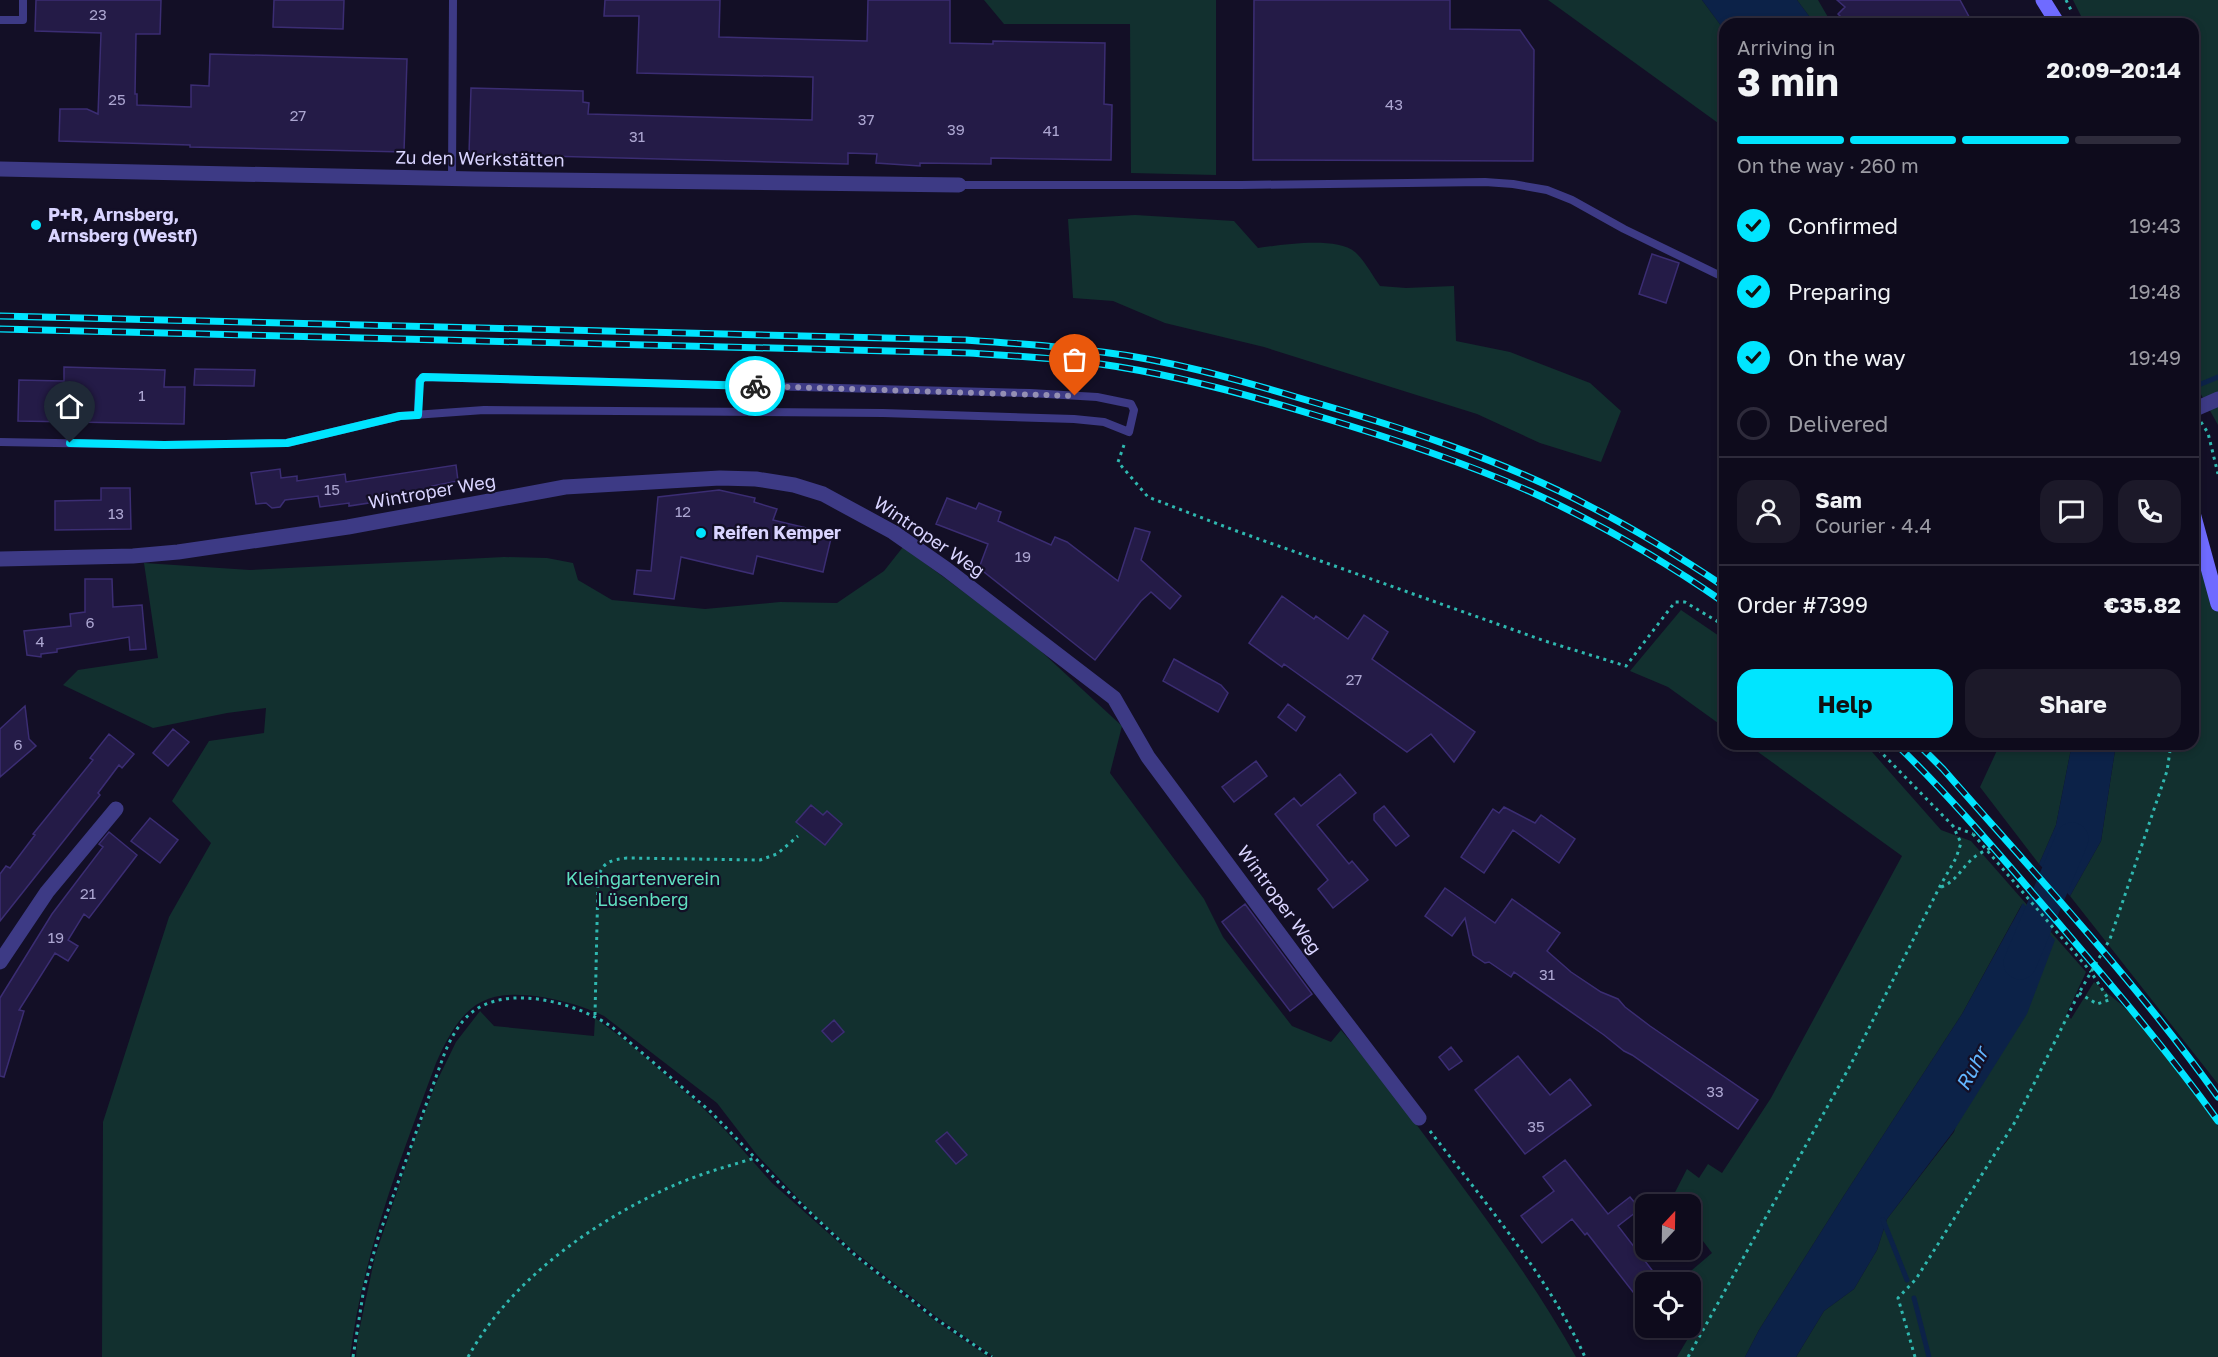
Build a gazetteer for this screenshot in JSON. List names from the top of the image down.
{
  "streets": {
    "street": ["Zu den Werkstätten", "Wintroper Weg"]
  },
  "water": ["Ruhr"],
  "parks": ["Kleingartenverein Lüsenberg"],
  "places": ["P+R, Arnsberg, Arnsberg (Westf)", "Reifen Kemper"],
  "house_numbers": [
    "23",
    "25",
    "43",
    "27",
    "37",
    "39",
    "41",
    "31",
    "1",
    "15",
    "12",
    "13",
    "19",
    "6",
    "4",
    "27",
    "6",
    "21",
    "19",
    "31",
    "33",
    "35"
  ],
  "north": "top",
  "page": {
    "heading": ["3 min", "Arriving in", "20:09–20:14"],
    "panel": [
      "Sam",
      "Courier · 4.4",
      "Order #7399",
      "€35.82"
    ],
    "bar": "On the way · 260 m",
    "list": [
      ["Confirmed", "19:43"],
      ["Preparing", "19:48"],
      ["On the way", "19:49"],
      "Delivered"
    ],
    "buttons": ["Help", "Share"]
  }
}
